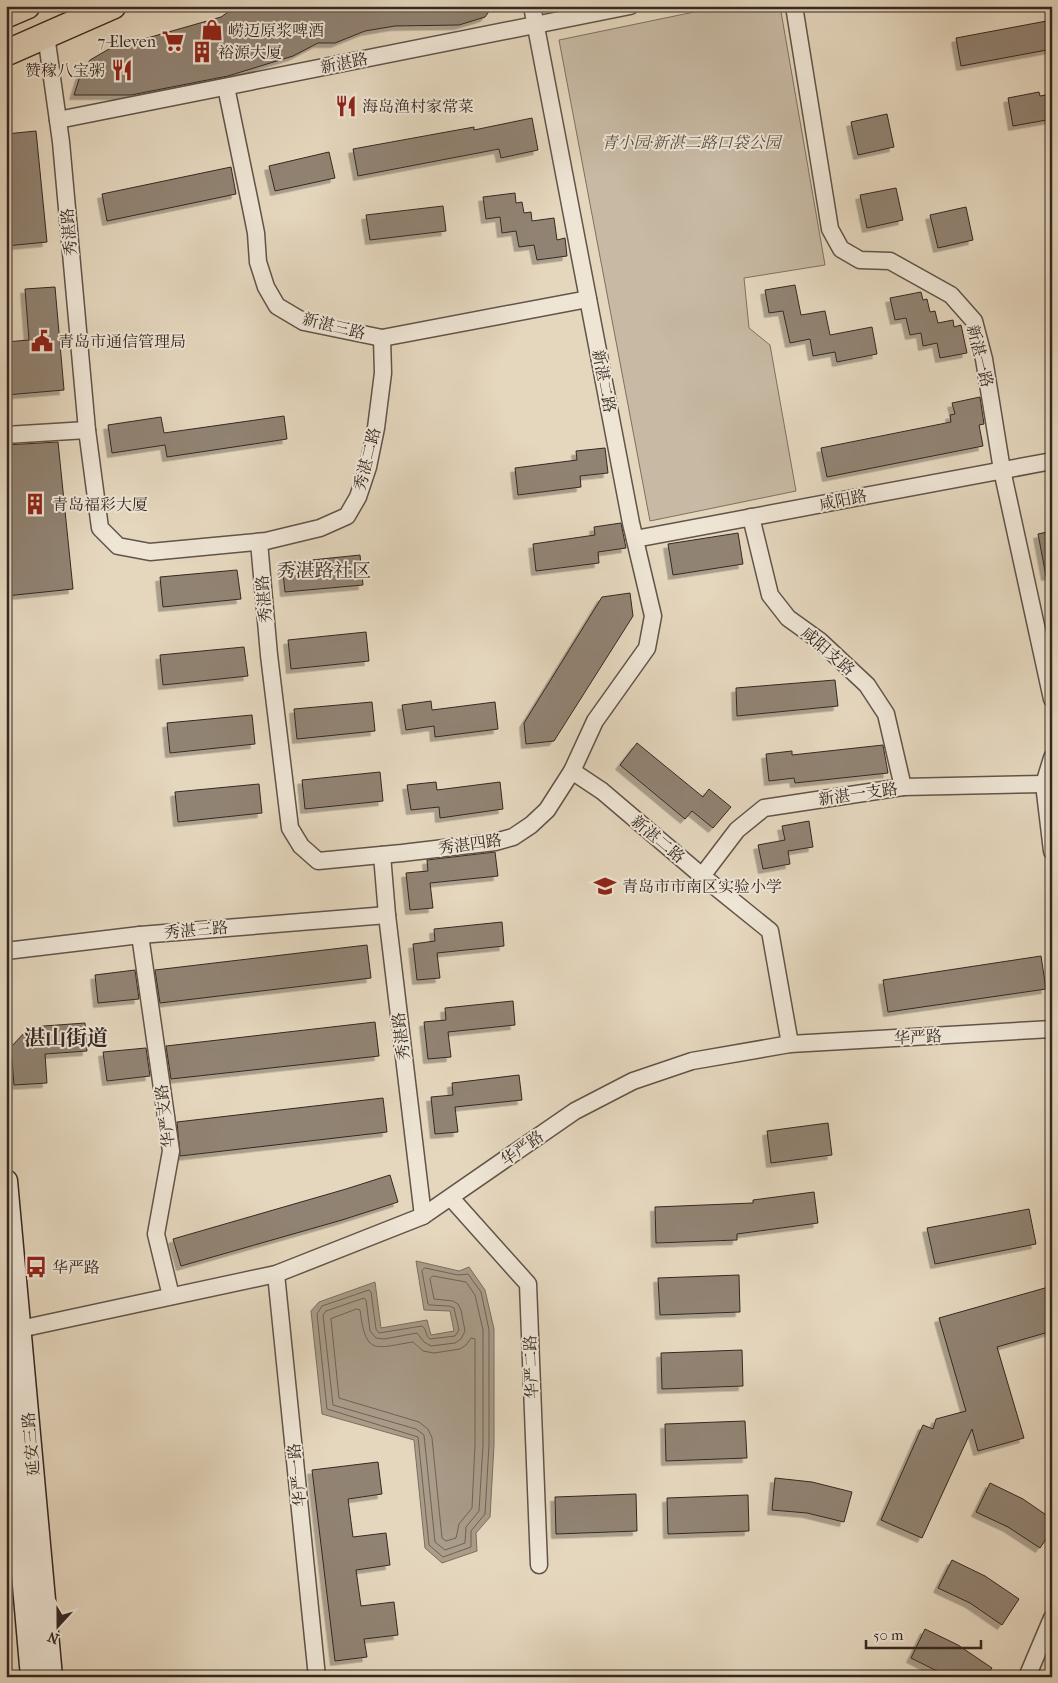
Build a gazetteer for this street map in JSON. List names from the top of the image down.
{
  "streets": {
    "main road": ["延安三路"],
    "street": [
      "新湛路",
      "秀湛路",
      "新湛三路",
      "新湛一路",
      "新湛二路",
      "秀湛二路",
      "咸阳路",
      "咸阳支路",
      "新湛一支路",
      "秀湛四路",
      "秀湛三路",
      "华严路",
      "华严支路",
      "华严二路",
      "华严一路"
    ]
  },
  "crossings": [
    ["新湛路", "秀湛路"],
    ["新湛路", "新湛三路"],
    ["新湛路", "新湛二路"],
    ["秀湛路", "秀湛二路"],
    ["秀湛路", "秀湛四路"],
    ["秀湛路", "秀湛三路"],
    ["秀湛路", "华严路"],
    ["新湛三路", "新湛二路"],
    ["新湛三路", "秀湛二路"],
    ["新湛一路", "咸阳路"],
    ["新湛二路", "咸阳路"],
    ["新湛二路", "新湛一支路"],
    ["新湛二路", "秀湛四路"],
    ["新湛二路", "华严路"],
    ["咸阳路", "咸阳支路"],
    ["咸阳支路", "新湛一支路"],
    ["秀湛三路", "华严支路"],
    ["华严路", "华严支路"],
    ["华严路", "华严二路"],
    ["华严路", "延安三路"],
    ["华严路", "华严一路"]
  ],
  "districts": ["秀湛路社区", "湛山街道"],
  "parks": ["青小园·新湛二路口袋公园"],
  "places": {
    "shop": ["崂迈原浆啤酒"],
    "supermarket": ["7-Eleven"],
    "building": ["裕源大厦", "青岛福彩大厦"],
    "restaurant": ["赞稼八宝粥", "海岛渔村家常菜"],
    "public building": ["青岛市通信管理局"],
    "school or university": ["青岛市市南区实验小学"],
    "bus stop": ["华严路"]
  },
  "scale_bar": "50 m",
  "north": "bottom"
}
